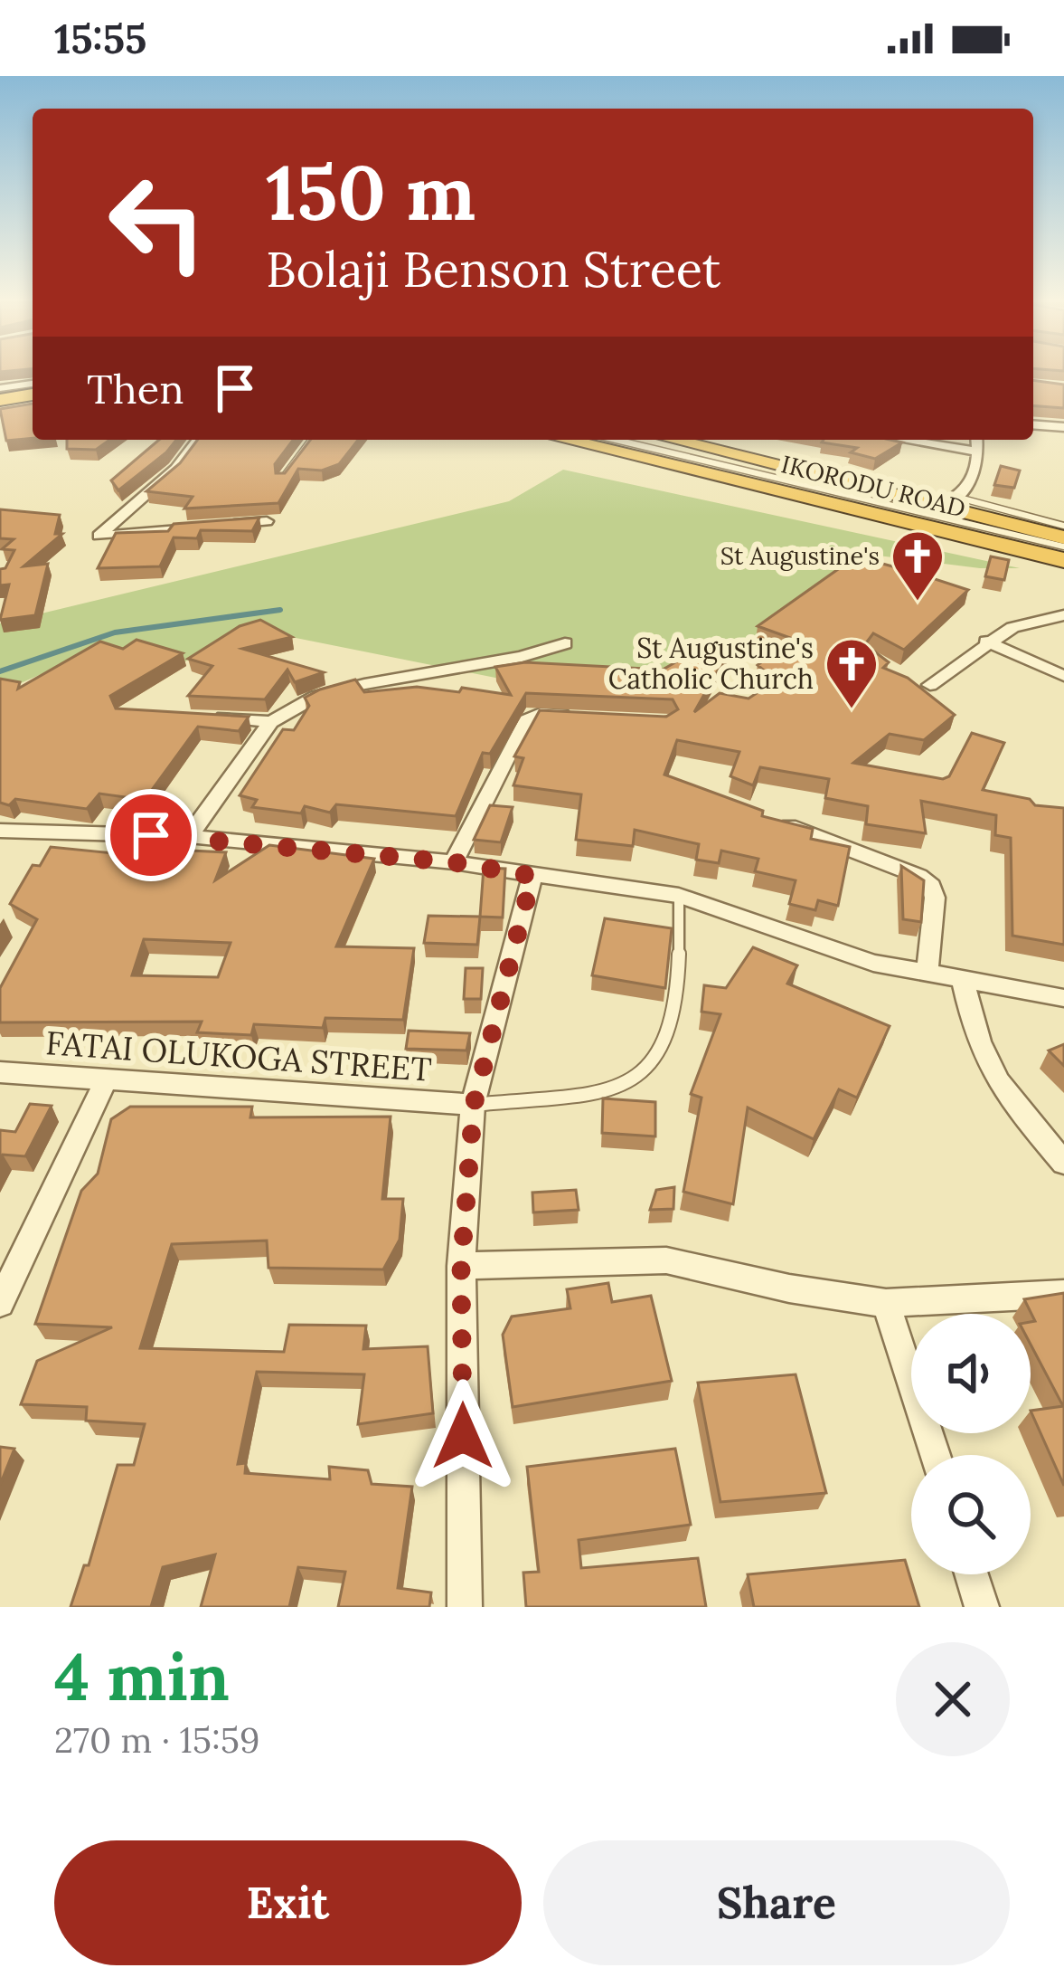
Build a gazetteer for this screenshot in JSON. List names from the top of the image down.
{
  "streets": {
    "highway": ["IKORODU ROAD"],
    "street": ["FATAI OLUKOGA STREET"]
  },
  "places": {
    "church": ["St Augustine's", "St Augustine's Catholic Church"]
  },
  "page": {
    "status": "15:55",
    "turn": ["150 m", "Bolaji Benson Street"],
    "then": "Then",
    "heading": ["4 min", "270 m · 15:59"],
    "buttons": ["Exit", "Share"]
  }
}
